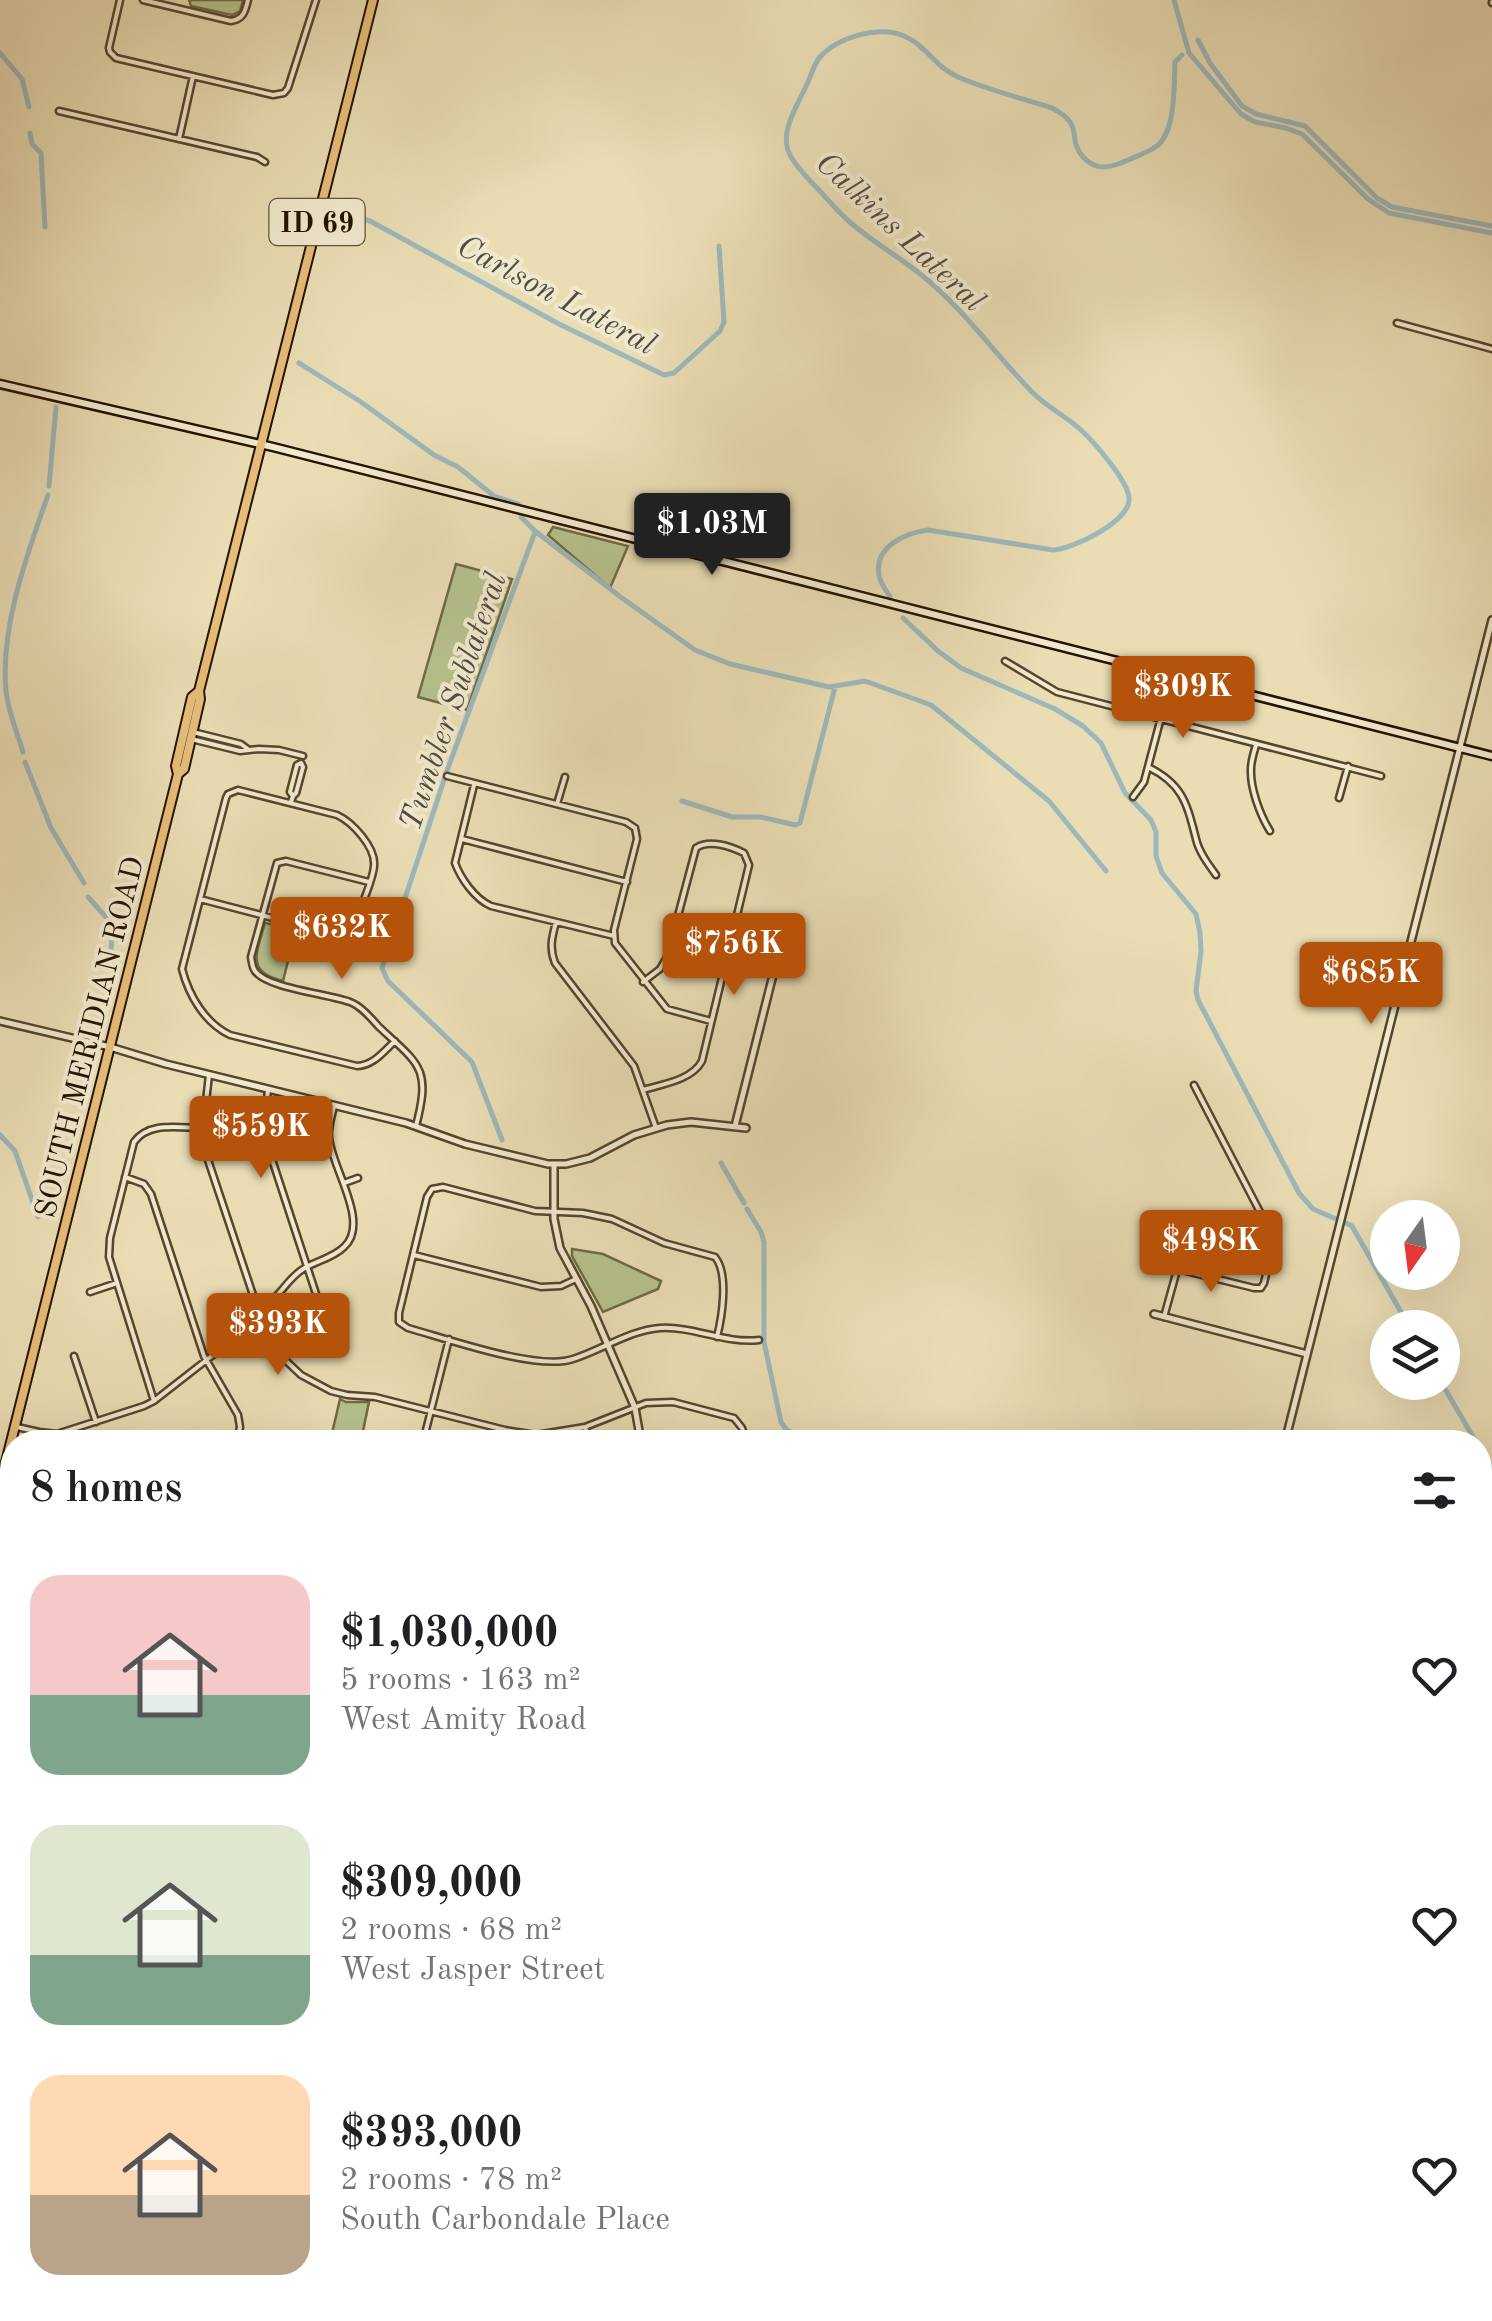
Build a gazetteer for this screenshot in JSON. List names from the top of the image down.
{
  "streets": {
    "main road": ["ID 69", "SOUTH MERIDIAN ROAD"]
  },
  "water": ["Calkins Lateral", "Carlson Lateral", "Tumbler Sublateral"],
  "north": "bottom",
  "page": {
    "price": [
      "$1.03M",
      "$309K",
      "$632K",
      "$756K",
      "$685K",
      "$559K",
      "$498K",
      "$393K"
    ],
    "heading": "8 homes",
    "list": [
      {
        "name": "$1,030,000",
        "note": "5 rooms · 163 m² · West Amity Road"
      },
      {
        "name": "$309,000",
        "note": "2 rooms · 68 m² · West Jasper Street"
      },
      {
        "name": "$393,000",
        "note": "2 rooms · 78 m² · South Carbondale Place"
      }
    ]
  }
}
